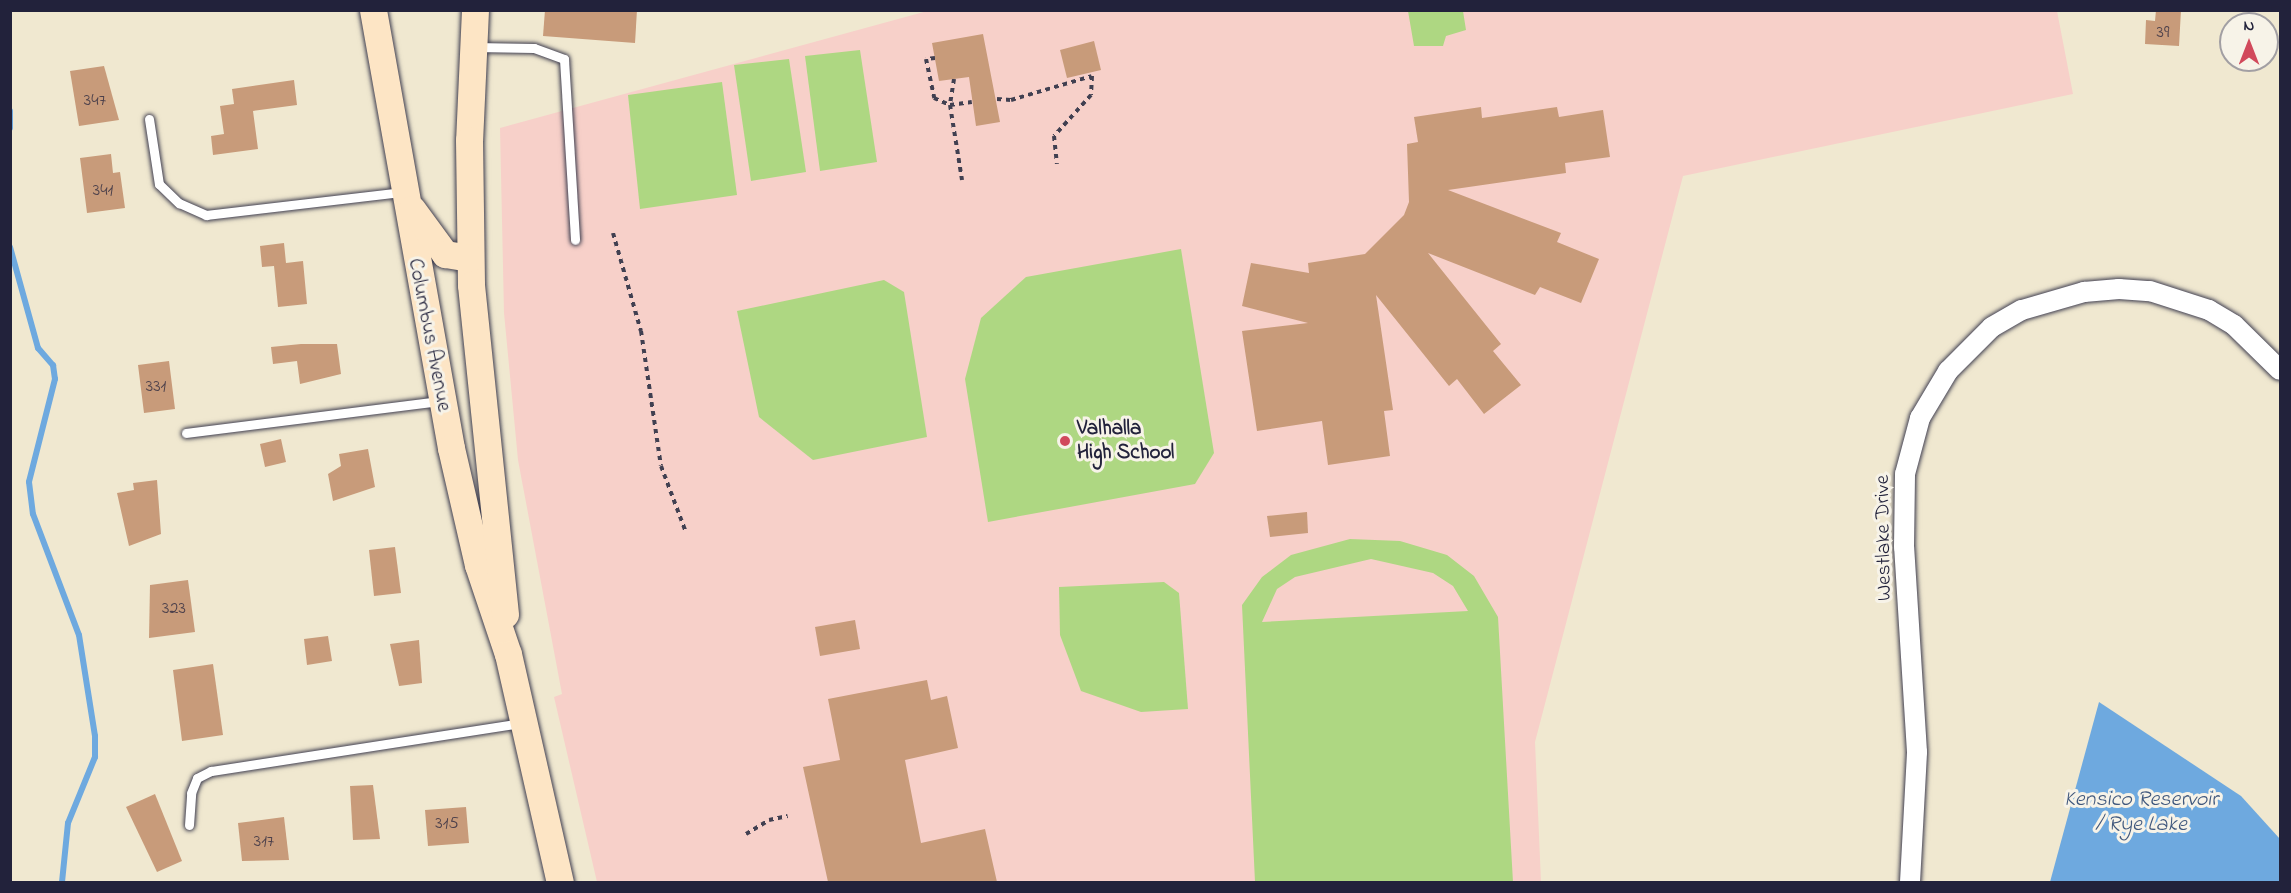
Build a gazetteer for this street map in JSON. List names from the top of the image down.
{
  "streets": {
    "street": ["Columbus Avenue", "Westlake Drive"]
  },
  "water": ["Kensico Reservoir / Rye Lake"],
  "places": ["Valhalla High School"],
  "house_numbers": [
    "39",
    "347",
    "341",
    "331",
    "323",
    "315",
    "317"
  ],
  "north": "top"
}
